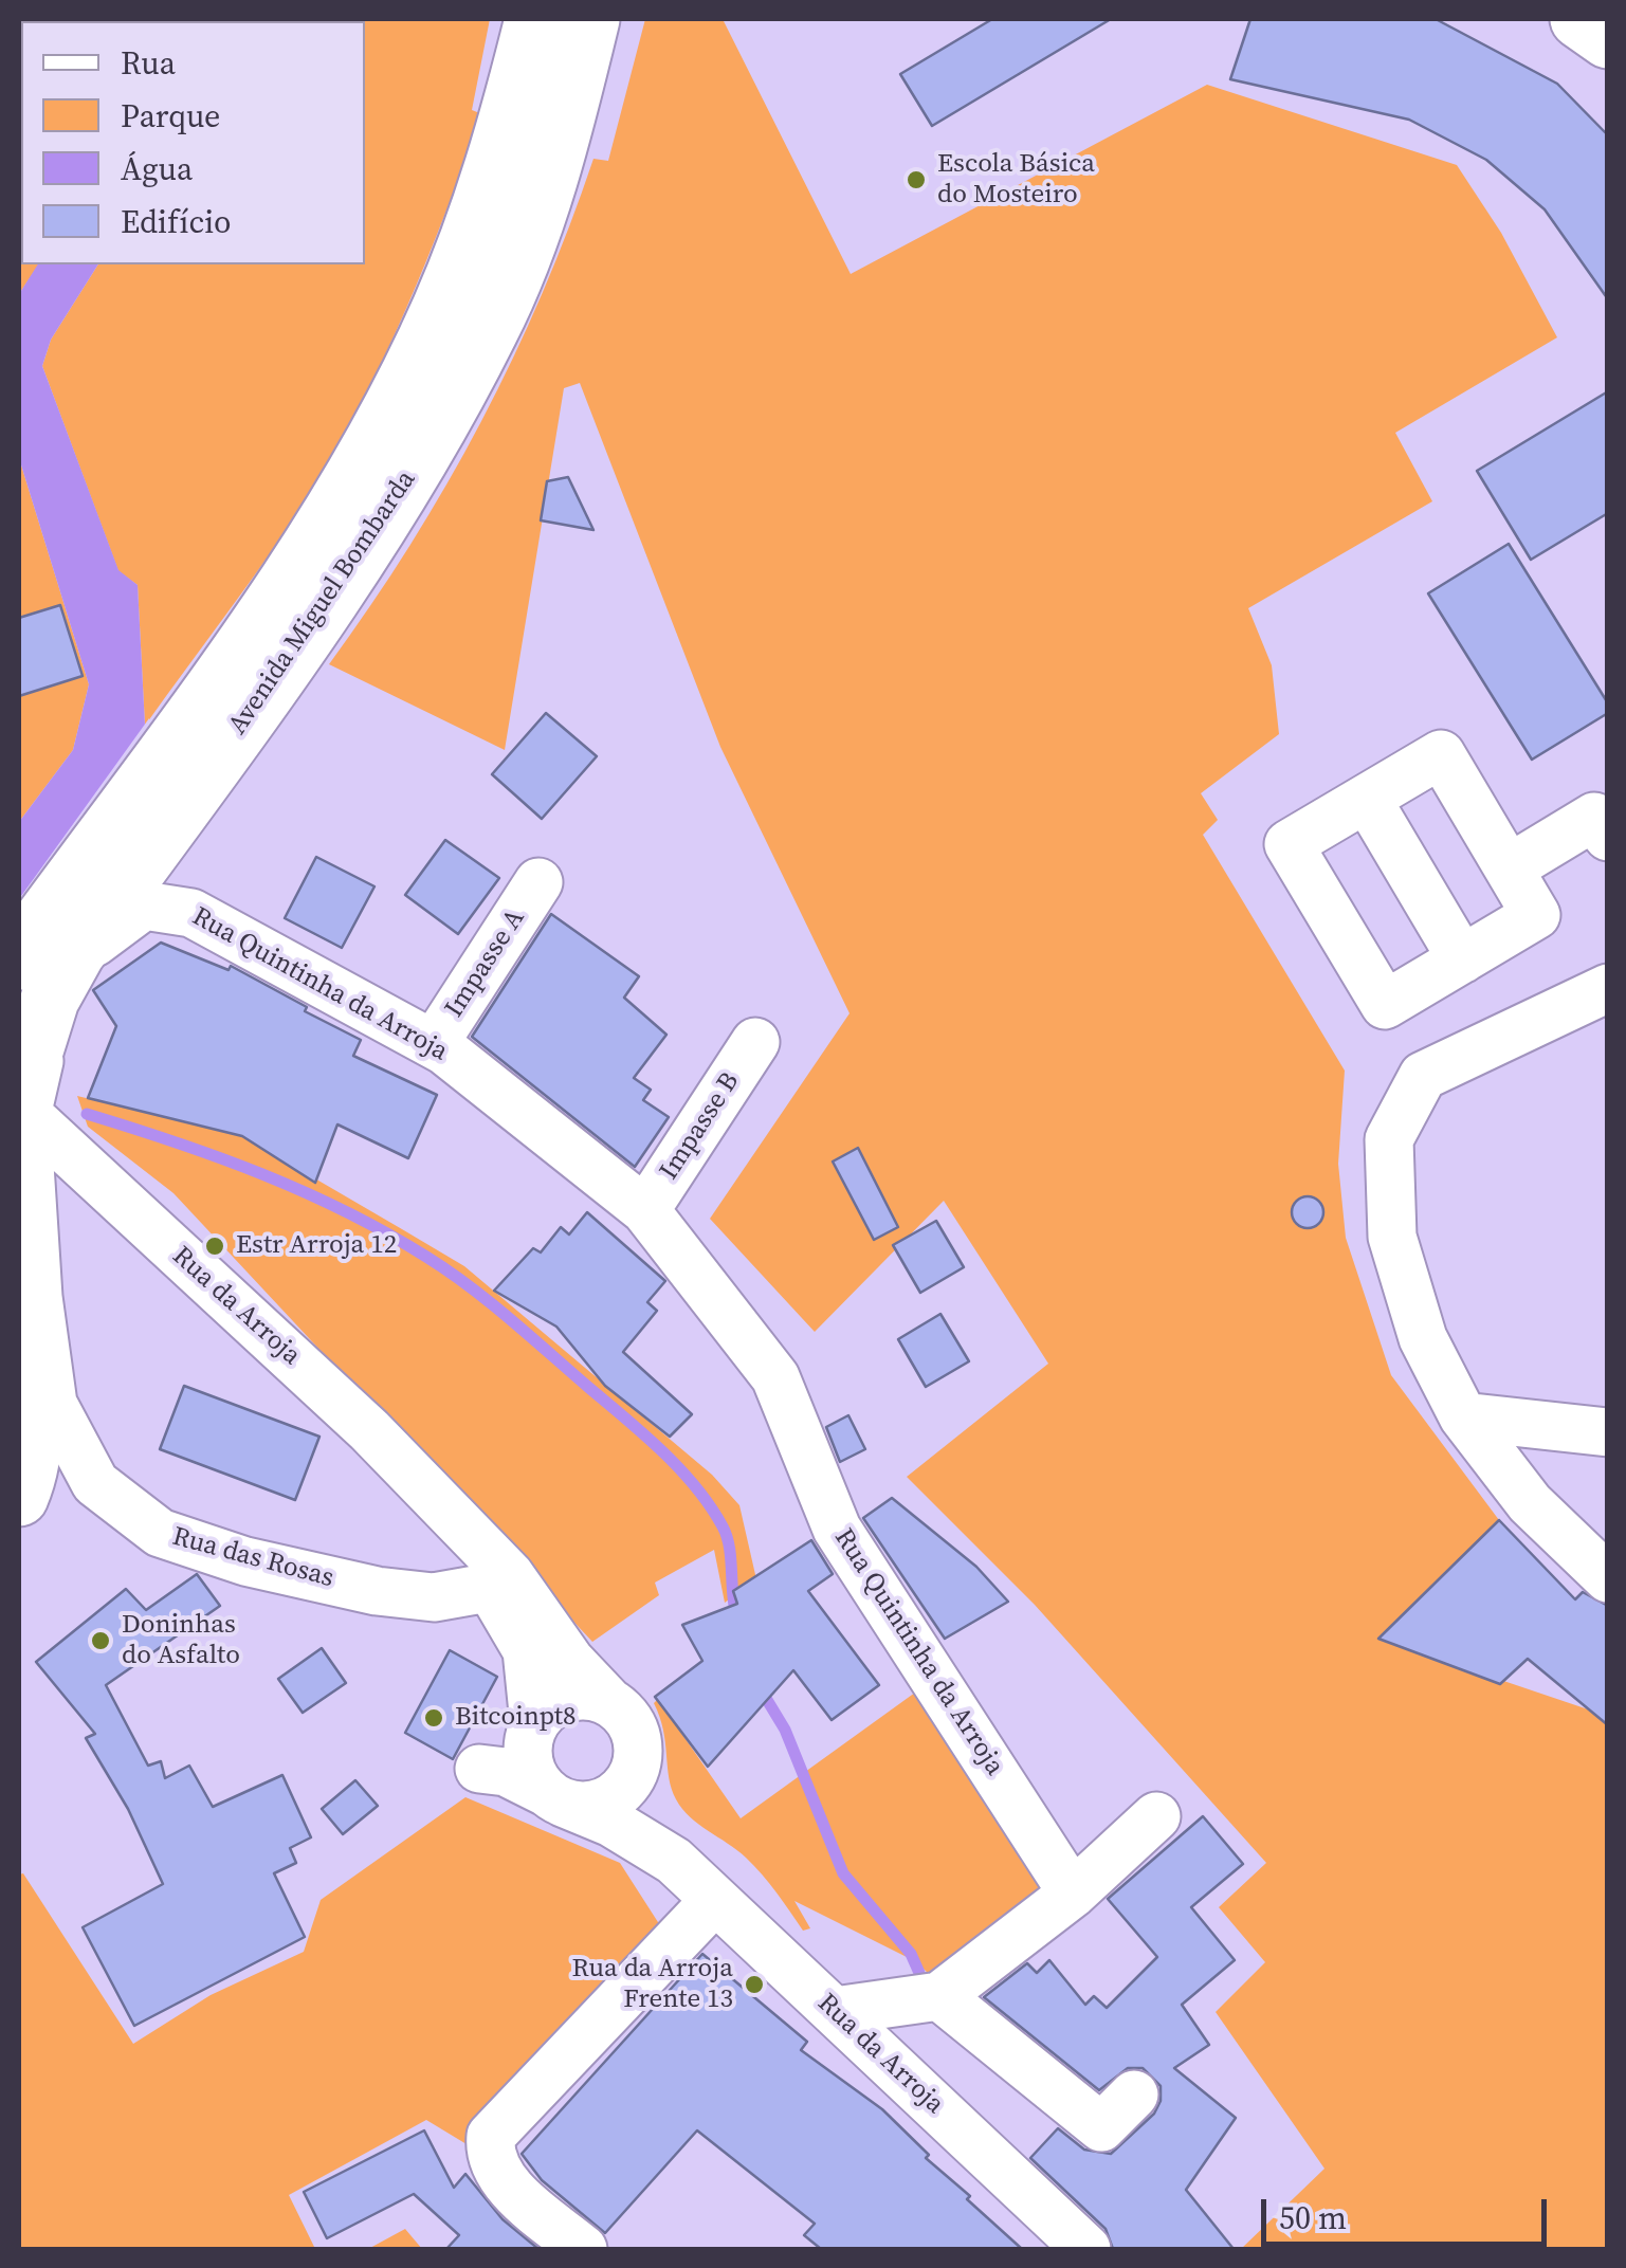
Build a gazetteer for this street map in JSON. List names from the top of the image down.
{
  "streets": {
    "main road": ["Avenida Miguel Bombarda"],
    "street": [
      "Impasse A",
      "Rua Quintinha da Arroja",
      "Impasse B",
      "Rua da Arroja",
      "Rua das Rosas"
    ]
  },
  "crossings": [
    ["Avenida Miguel Bombarda", "Rua Quintinha da Arroja"],
    ["Avenida Miguel Bombarda", "Rua da Arroja"],
    ["Avenida Miguel Bombarda", "Rua das Rosas"],
    ["Impasse A", "Rua Quintinha da Arroja"],
    ["Rua Quintinha da Arroja", "Impasse B"],
    ["Rua Quintinha da Arroja", "Rua da Arroja"],
    ["Rua Quintinha da Arroja", "Rua das Rosas"],
    ["Rua da Arroja", "Rua das Rosas"]
  ],
  "places": [
    "Escola Básica do Mosteiro",
    "Estr Arroja 12",
    "Doninhas do Asfalto",
    "Bitcoinpt8",
    "Rua da Arroja Frente 13"
  ],
  "legend": [
    "Rua",
    "Parque",
    "Água",
    "Edifício"
  ],
  "scale_bar": "50 m"
}
